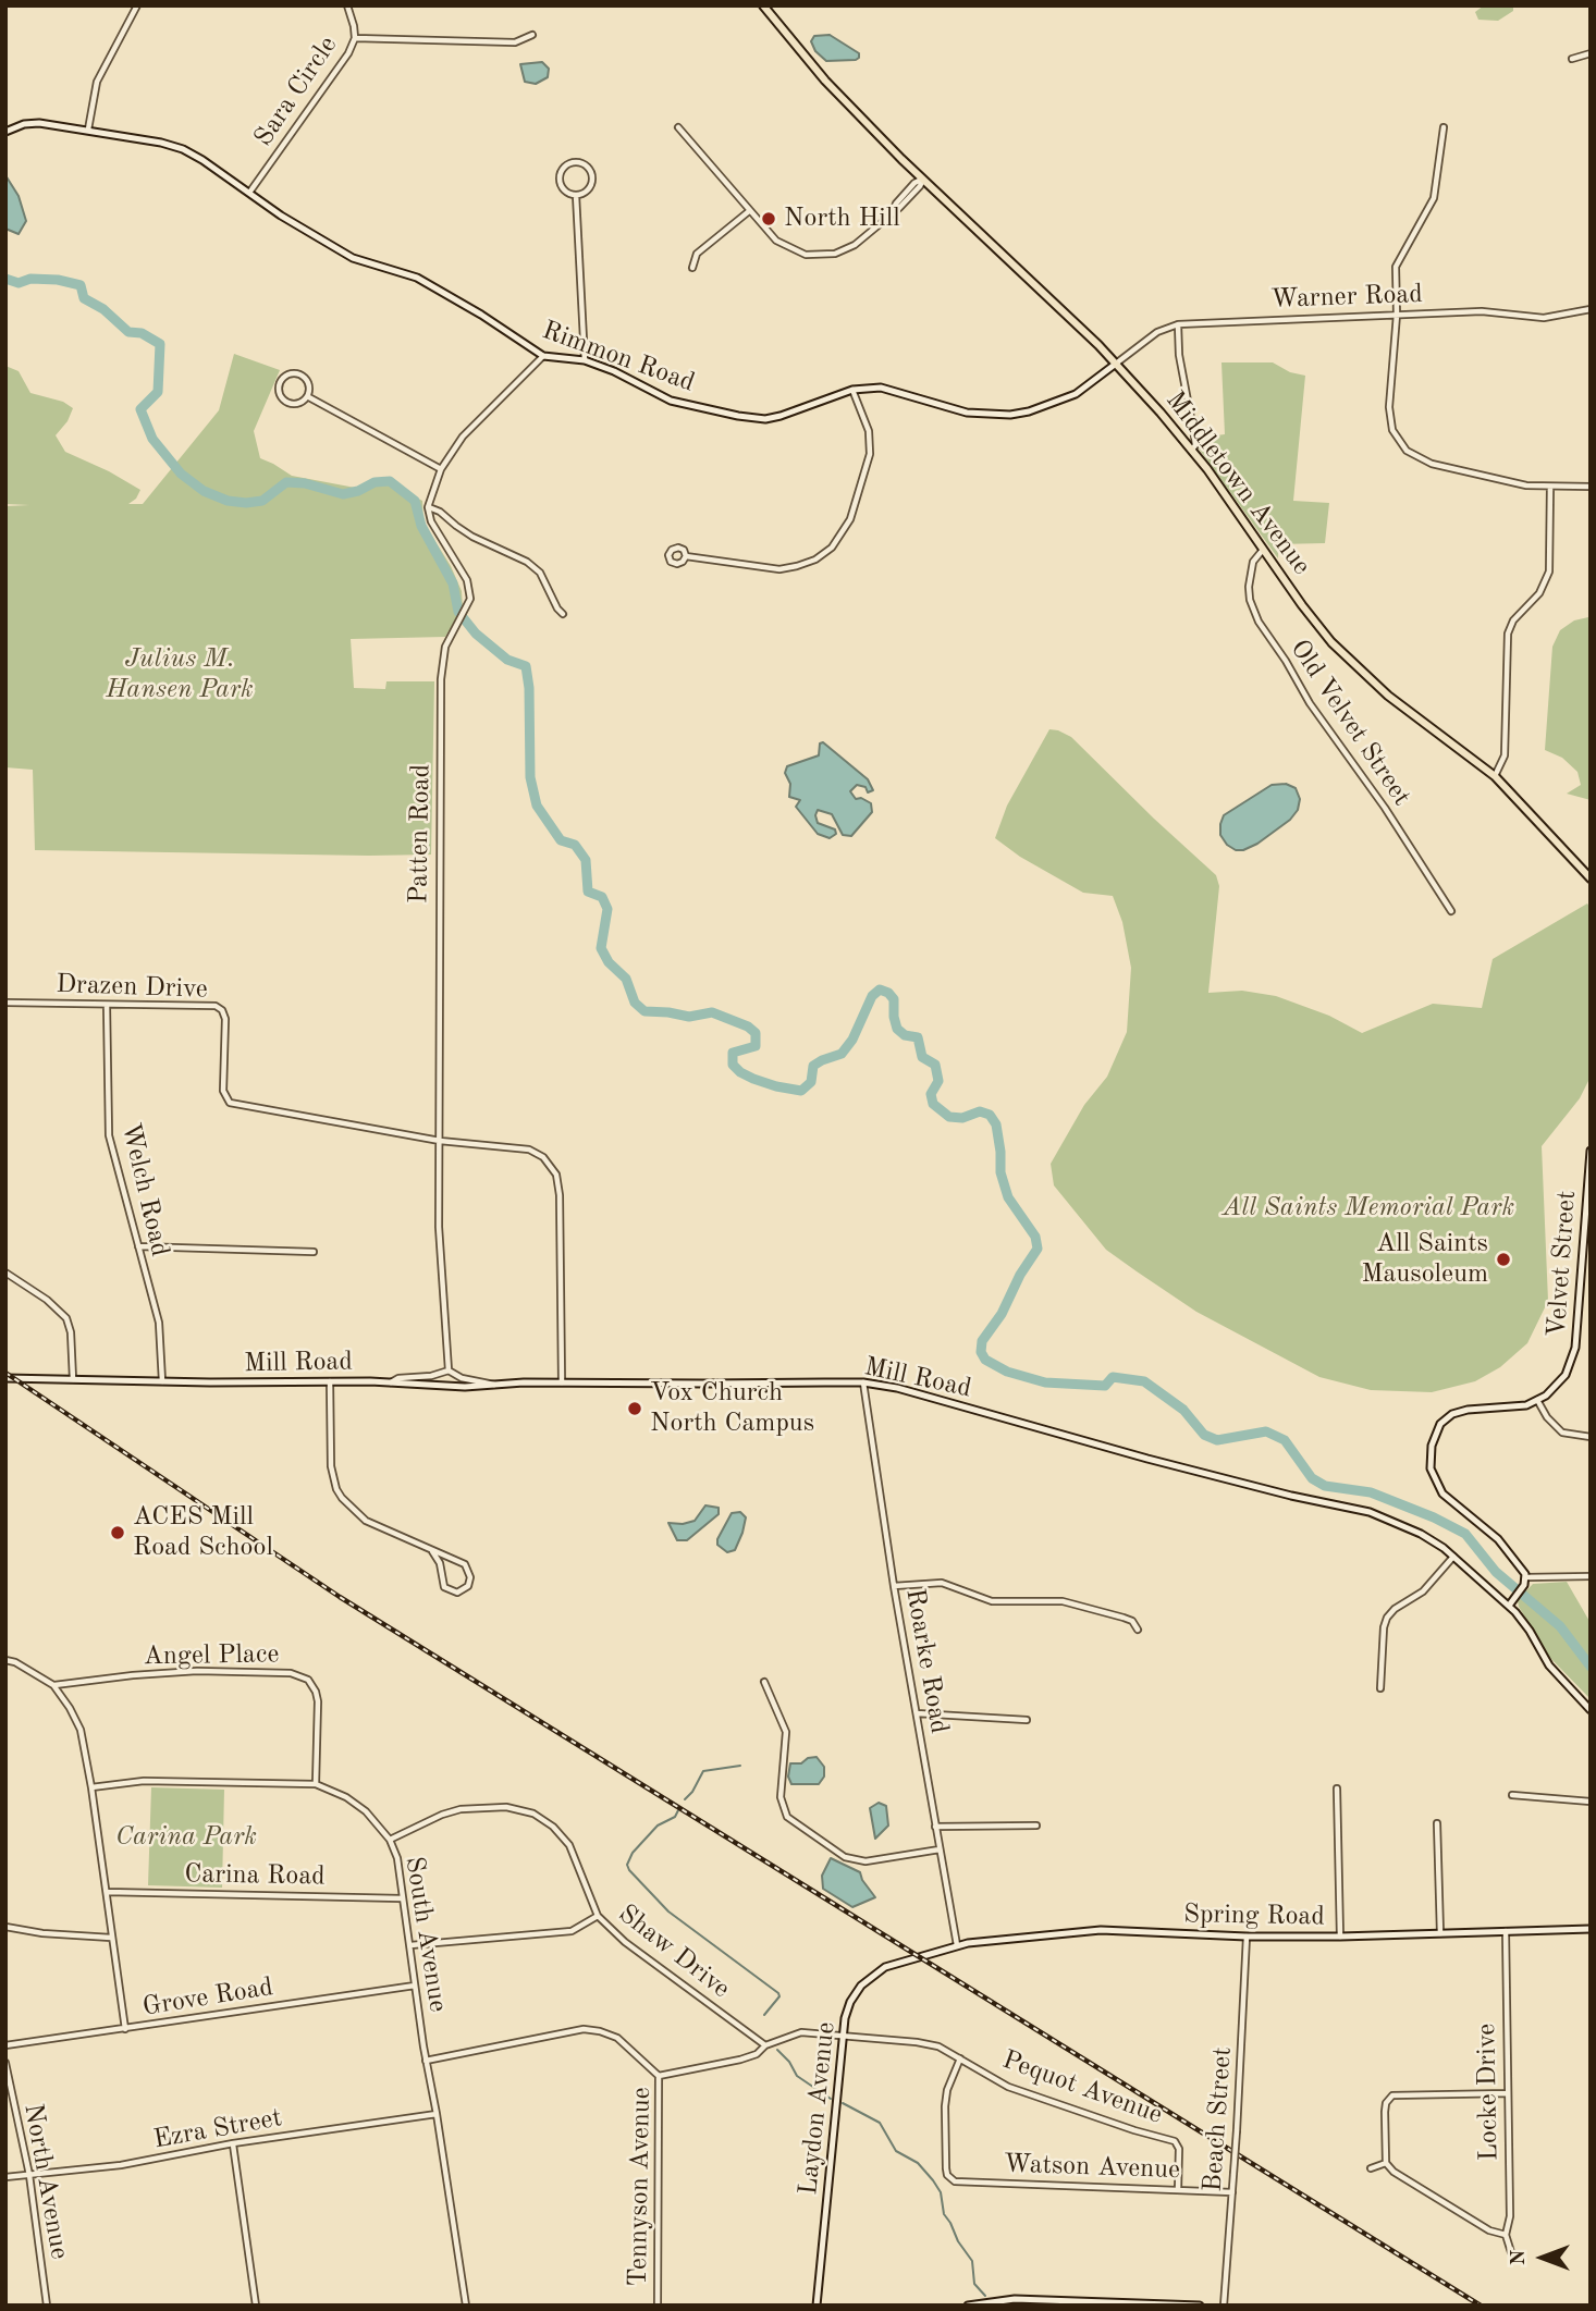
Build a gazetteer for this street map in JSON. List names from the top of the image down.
{
  "streets": {
    "main road": ["Middletown Avenue"],
    "street": [
      "Sara Circle",
      "Warner Road",
      "Rimmon Road",
      "Old Velvet Street",
      "Patten Road",
      "Drazen Drive",
      "Welch Road",
      "Velvet Street",
      "Mill Road",
      "Angel Place",
      "Roarke Road",
      "Carina Road",
      "Spring Road",
      "South Avenue",
      "Shaw Drive",
      "Grove Road",
      "Pequot Avenue",
      "Locke Drive",
      "Laydon Avenue",
      "Beach Street",
      "Ezra Street",
      "Watson Avenue",
      "North Avenue",
      "Tennyson Avenue"
    ]
  },
  "crossings": [
    ["Sara Circle", "Rimmon Road"],
    ["Warner Road", "Rimmon Road"],
    ["Warner Road", "Middletown Avenue"],
    ["Rimmon Road", "Middletown Avenue"],
    ["Middletown Avenue", "Old Velvet Street"],
    ["Patten Road", "Drazen Drive"],
    ["Drazen Drive", "Welch Road"],
    ["Welch Road", "Mill Road"],
    ["Mill Road", "Roarke Road"],
    ["Angel Place", "South Avenue"],
    ["Roarke Road", "Spring Road"],
    ["Carina Road", "South Avenue"],
    ["Spring Road", "Locke Drive"],
    ["Spring Road", "Laydon Avenue"],
    ["Spring Road", "Beach Street"],
    ["South Avenue", "Shaw Drive"],
    ["South Avenue", "Grove Road"],
    ["South Avenue", "Ezra Street"],
    ["Shaw Drive", "Tennyson Avenue"],
    ["Pequot Avenue", "Laydon Avenue"],
    ["Pequot Avenue", "Watson Avenue"],
    ["Pequot Avenue", "Tennyson Avenue"],
    ["Laydon Avenue", "Tennyson Avenue"],
    ["Beach Street", "Watson Avenue"],
    ["Ezra Street", "North Avenue"]
  ],
  "parks": ["Julius M. Hansen Park", "All Saints Memorial Park", "Carina Park"],
  "places": [
    "North Hill",
    "All Saints Mausoleum",
    "Vox Church North Campus",
    "ACES Mill Road School"
  ],
  "north": "left"
}
